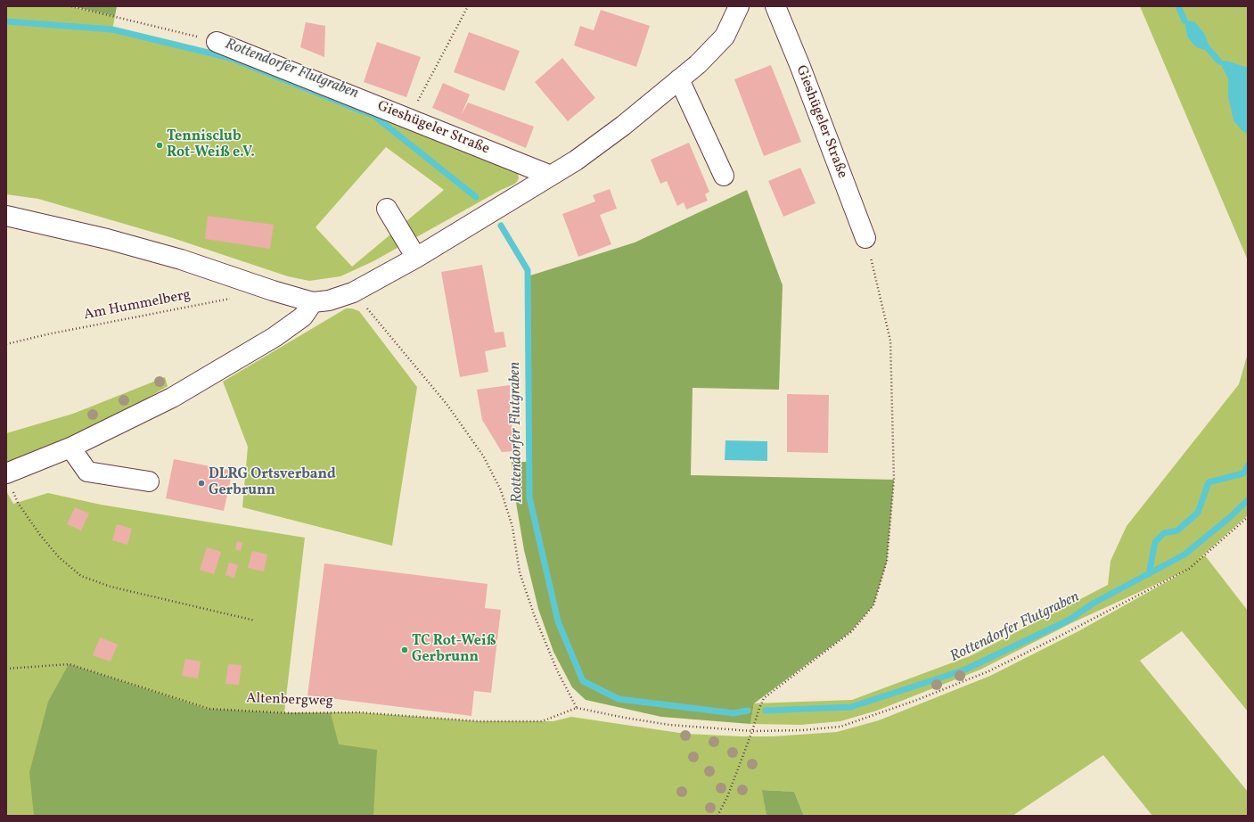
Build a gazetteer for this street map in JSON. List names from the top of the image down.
{
  "streets": {
    "street": ["Gieshügeler Straße"],
    "path": ["Am Hummelberg", "Altenbergweg"]
  },
  "water": ["Rottendorfer Flutgraben"],
  "places": ["Tennisclub Rot-Weiß e.V.", "DLRG Ortsverband Gerbrunn", "TC Rot-Weiß Gerbrunn"]
}
